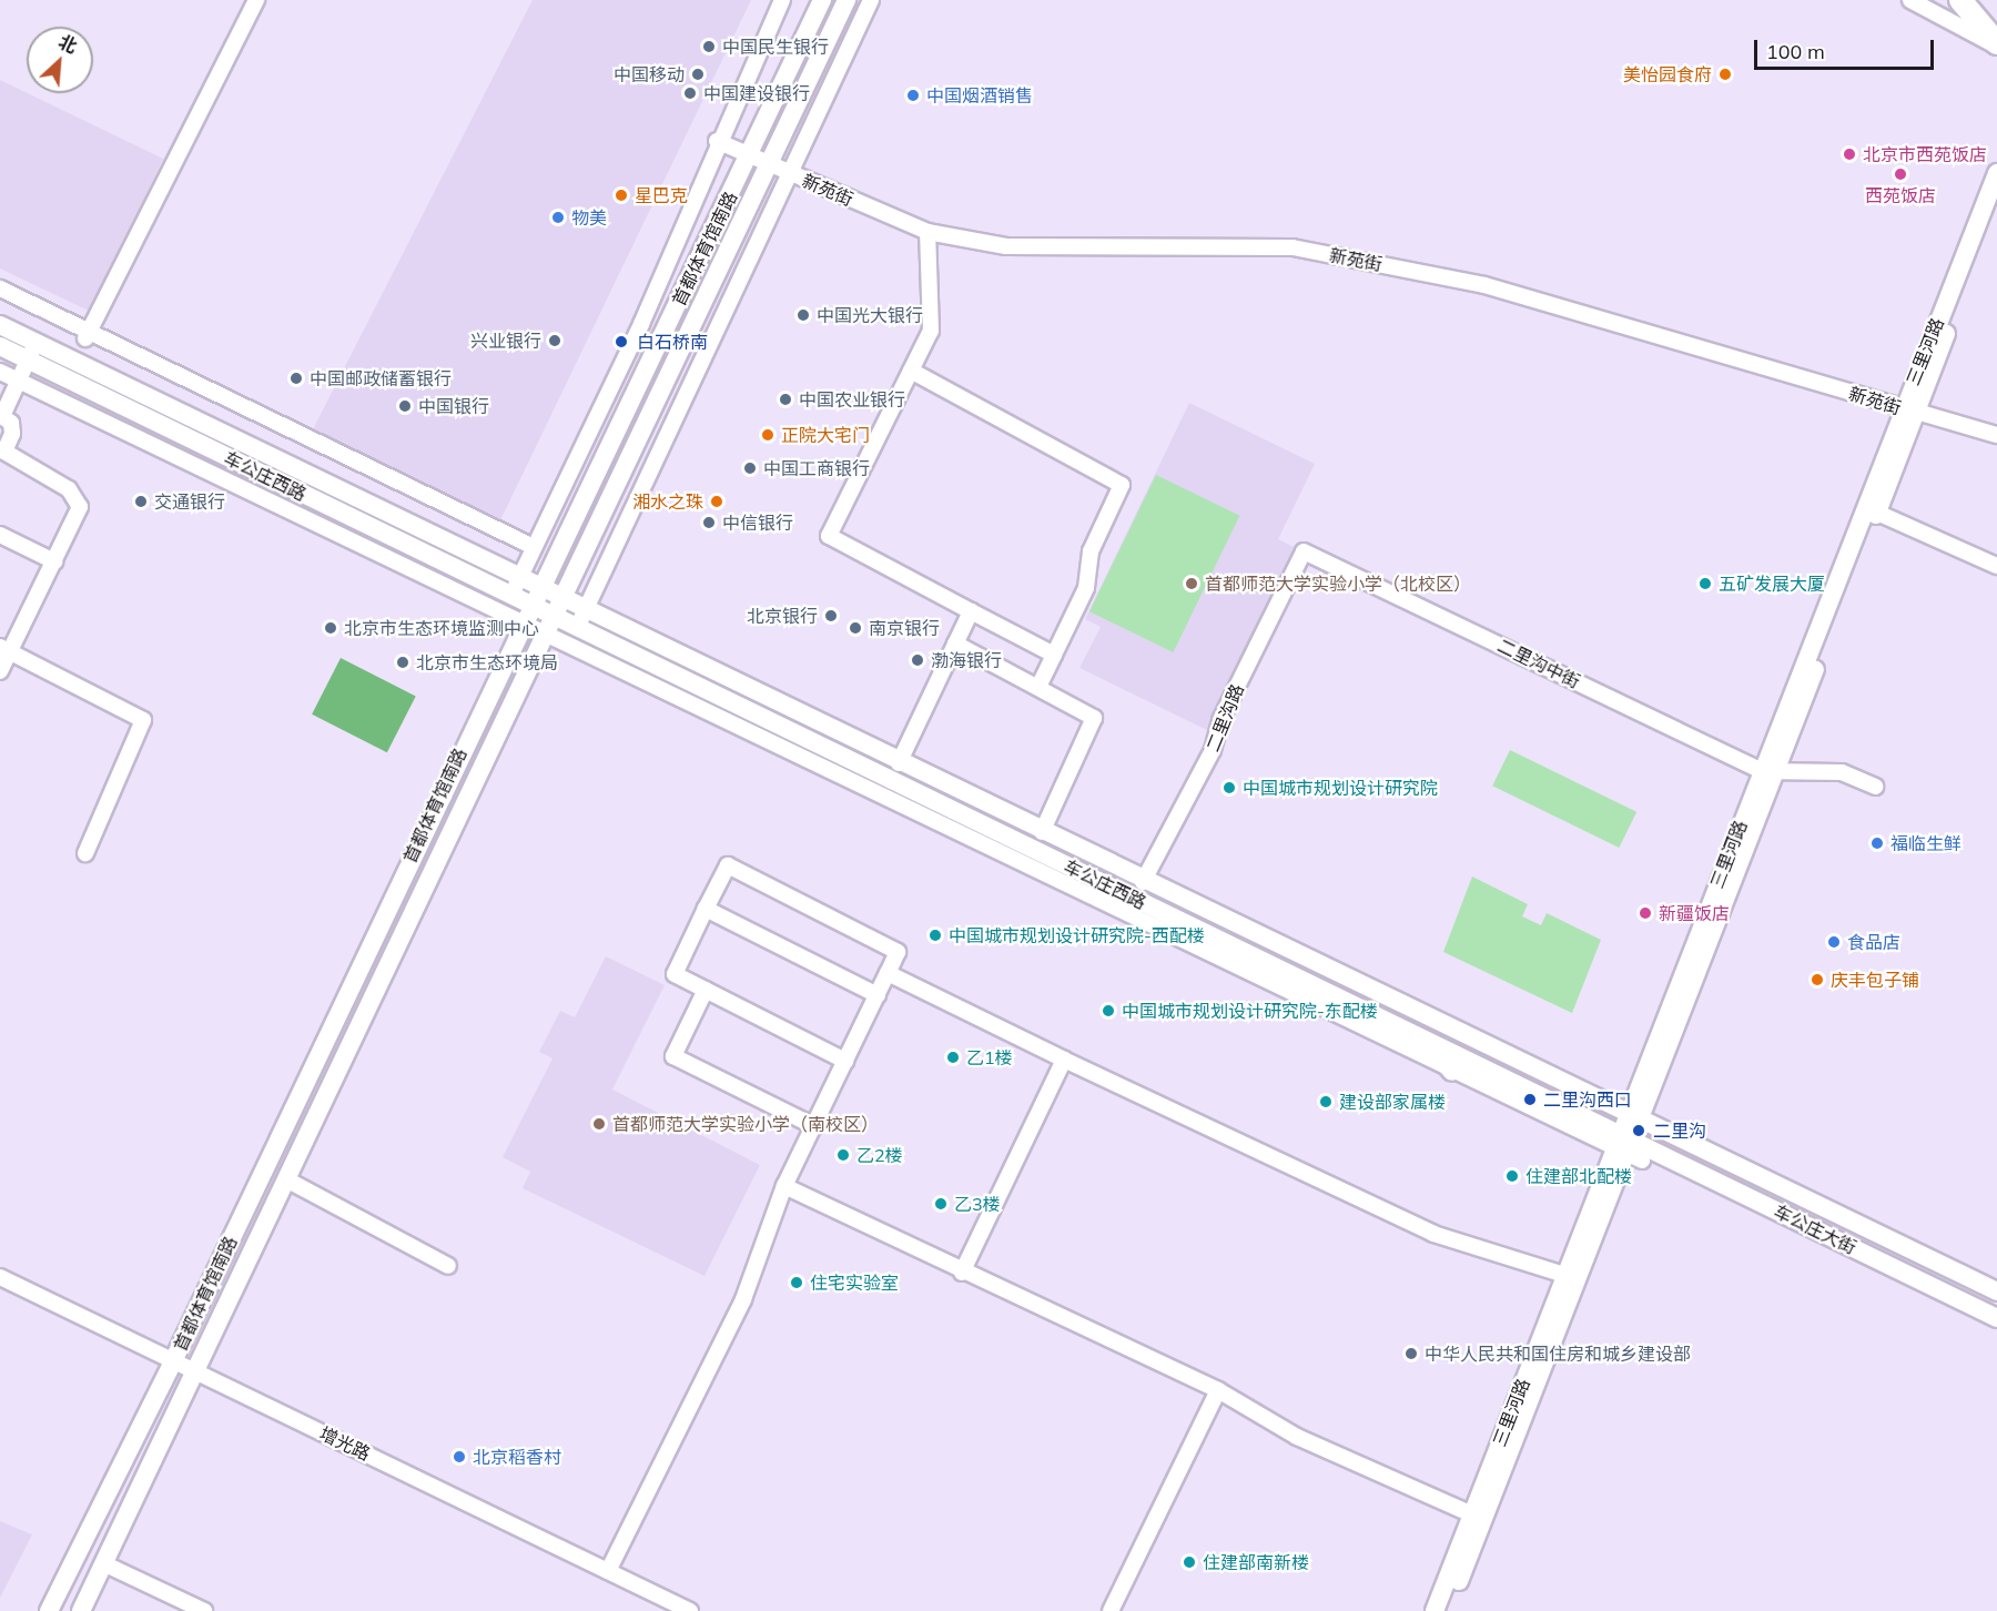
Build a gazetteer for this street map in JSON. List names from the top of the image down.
{
  "streets": {
    "main road": [
      "首都体育馆南路",
      "三里河路",
      "车公庄西路",
      "车公庄大街"
    ],
    "street": [
      "新苑街",
      "二里沟中街",
      "二里沟路",
      "增光路"
    ]
  },
  "crossings": [
    ["新苑街", "首都体育馆南路"],
    ["新苑街", "三里河路"],
    ["首都体育馆南路", "车公庄西路"],
    ["首都体育馆南路", "增光路"],
    ["三里河路", "车公庄西路"],
    ["三里河路", "二里沟中街"],
    ["三里河路", "车公庄大街"],
    ["车公庄西路", "二里沟路"],
    ["车公庄西路", "车公庄大街"],
    ["二里沟中街", "二里沟路"]
  ],
  "places": [
    "中国民生银行",
    "中国移动",
    "美怡园食府",
    "中国建设银行",
    "中国烟酒销售",
    "北京市西苑饭店",
    "西苑饭店",
    "星巴克",
    "物美",
    "中国光大银行",
    "兴业银行",
    "白石桥南",
    "中国邮政储蓄银行",
    "中国农业银行",
    "中国银行",
    "正院大宅门",
    "中国工商银行",
    "交通银行",
    "湘水之珠",
    "中信银行",
    "首都师范大学实验小学（北校区）",
    "五矿发展大厦",
    "北京银行",
    "北京市生态环境监测中心",
    "南京银行",
    "渤海银行",
    "北京市生态环境局",
    "中国城市规划设计研究院",
    "福临生鲜",
    "新疆饭店",
    "中国城市规划设计研究院-西配楼",
    "食品店",
    "庆丰包子铺",
    "中国城市规划设计研究院-东配楼",
    "乙1楼",
    "二里沟西口",
    "建设部家属楼",
    "首都师范大学实验小学（南校区）",
    "二里沟",
    "乙2楼",
    "住建部北配楼",
    "乙3楼",
    "住宅实验室",
    "中华人民共和国住房和城乡建设部",
    "北京稻香村",
    "住建部南新楼"
  ],
  "scale_bar": "100 m",
  "north": "top right"
}
